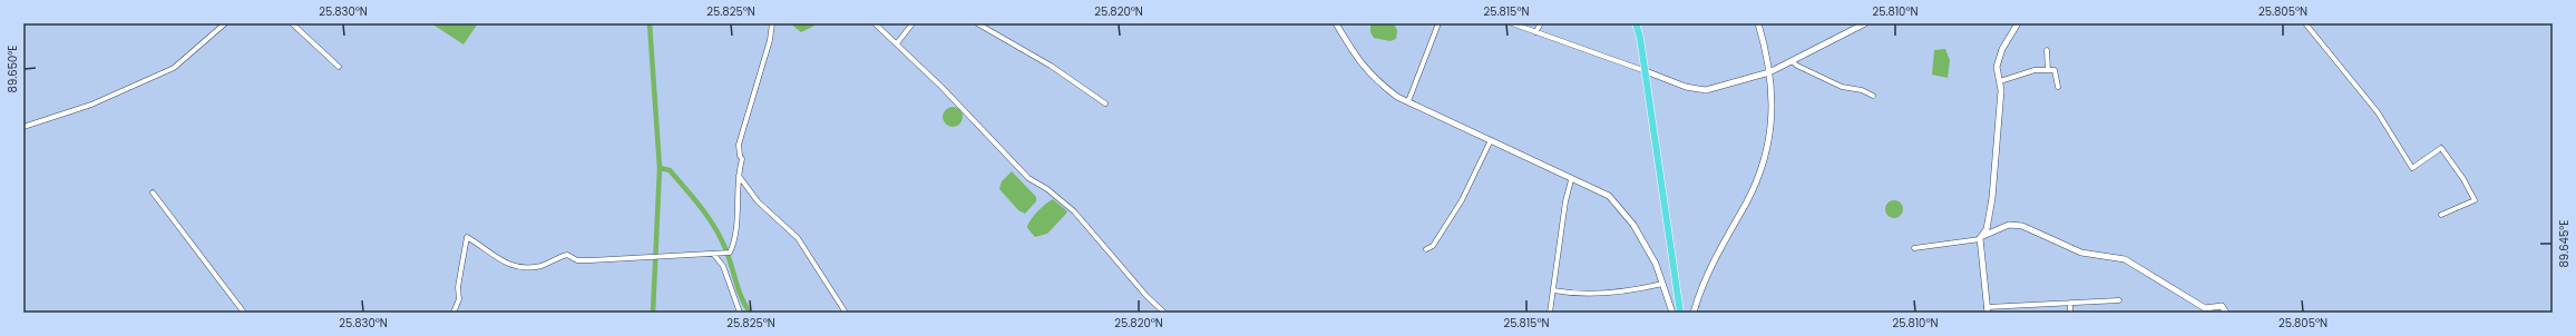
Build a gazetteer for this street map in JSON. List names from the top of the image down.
{
  "coordinates": [
    "25.830°N",
    "25.825°N",
    "25.820°N",
    "25.815°N",
    "25.810°N",
    "25.805°N",
    "89.650°E",
    "89.645°E"
  ]
}
